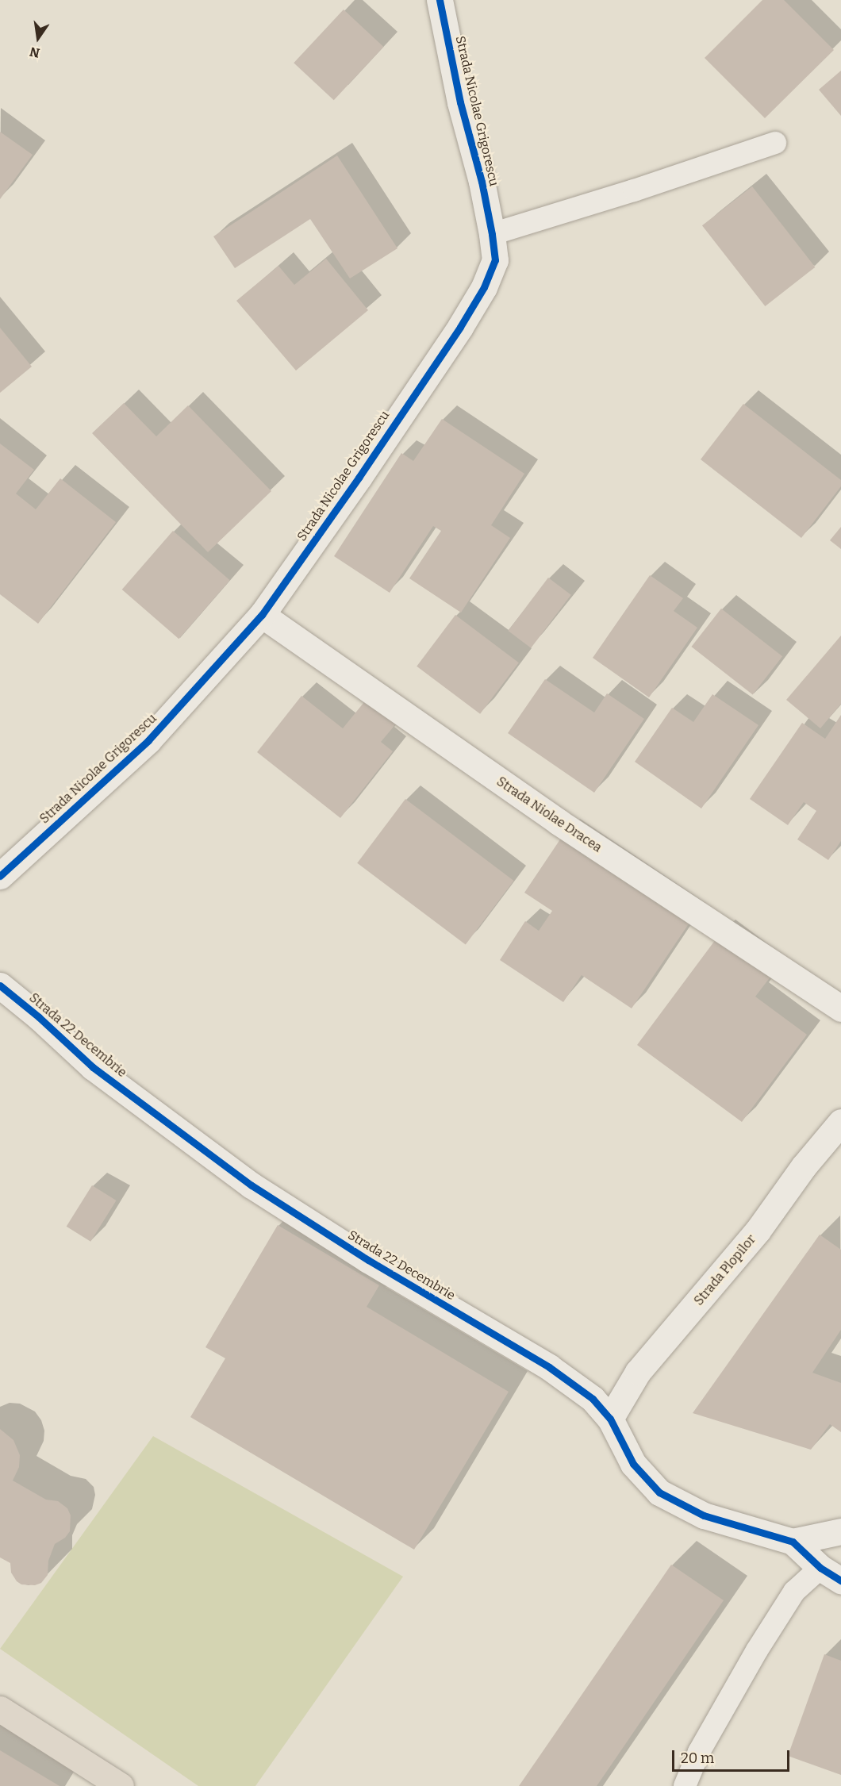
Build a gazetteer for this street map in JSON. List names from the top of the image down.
{
  "streets": {
    "street": [
      "Strada Nicolae Grigorescu",
      "Strada Niolae Dracea",
      "Strada 22 Decembrie",
      "Strada Plopilor"
    ]
  },
  "crossings": [
    ["Strada Nicolae Grigorescu", "Strada Niolae Dracea"],
    ["Strada 22 Decembrie", "Strada Plopilor"]
  ],
  "scale_bar": "20 m",
  "north": "bottom"
}
